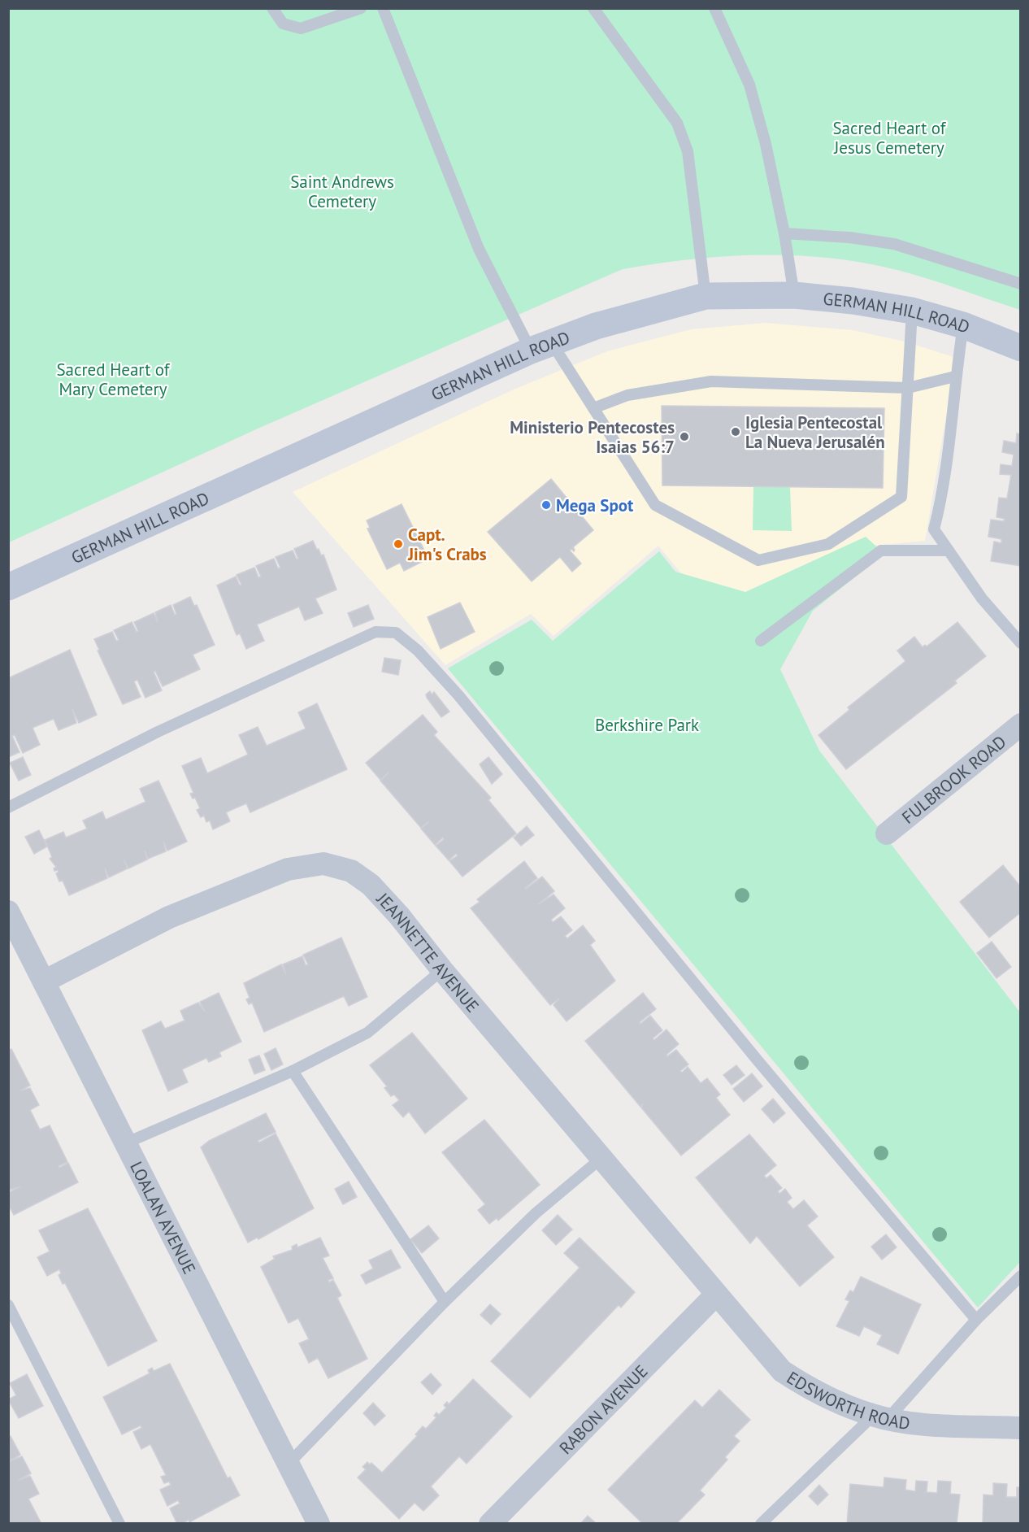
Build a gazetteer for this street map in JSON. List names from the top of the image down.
{
  "streets": {
    "street": [
      "GERMAN HILL ROAD",
      "FULBROOK ROAD",
      "JEANNETTE AVENUE",
      "LOALAN AVENUE",
      "EDSWORTH ROAD",
      "RABON AVENUE"
    ]
  },
  "crossings": [
    ["JEANNETTE AVENUE", "LOALAN AVENUE"],
    ["JEANNETTE AVENUE", "EDSWORTH ROAD"],
    ["JEANNETTE AVENUE", "RABON AVENUE"],
    ["EDSWORTH ROAD", "RABON AVENUE"]
  ],
  "parks": [
    "Sacred Heart of Jesus Cemetery",
    "Saint Andrews Cemetery",
    "Sacred Heart of Mary Cemetery",
    "Berkshire Park"
  ],
  "places": [
    "Iglesia Pentecostal La Nueva Jerusalén",
    "Ministerio Pentecostes Isaias 56:7",
    "Mega Spot",
    "Capt. Jim's Crabs"
  ]
}
